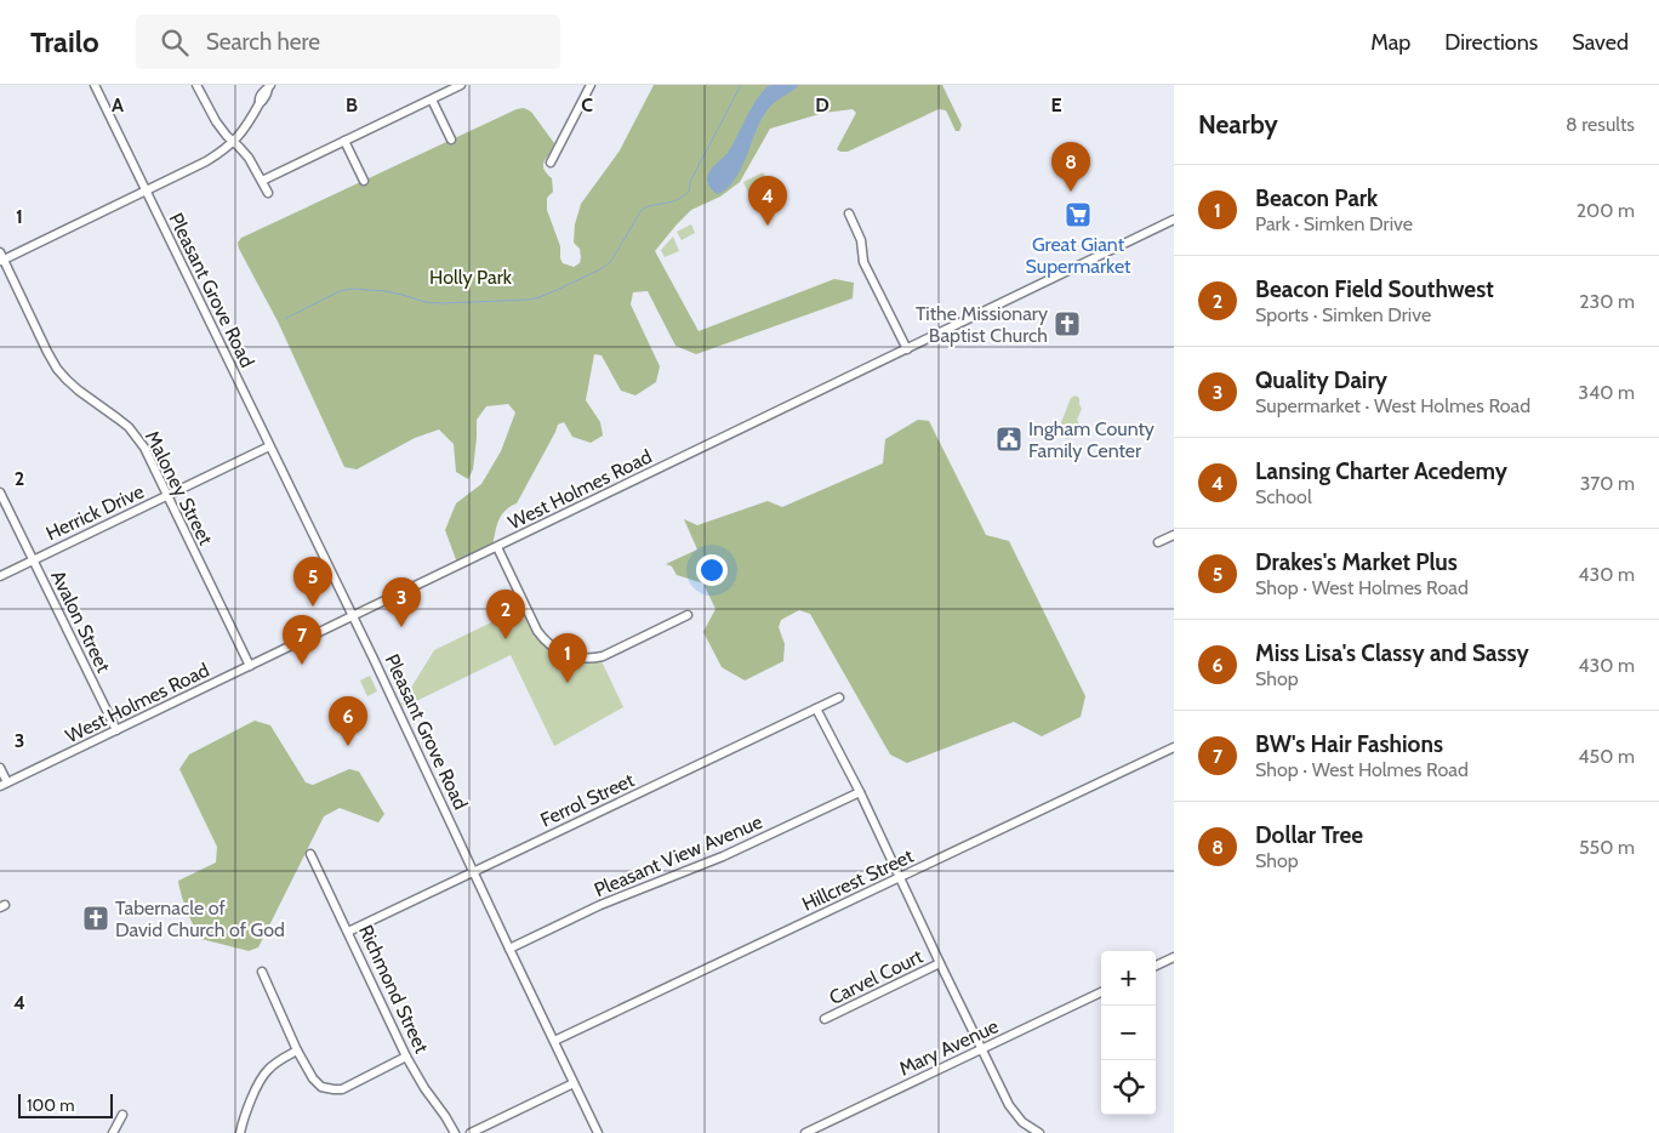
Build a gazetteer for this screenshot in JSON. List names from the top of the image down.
{
  "streets": {
    "street": [
      "Pleasant Grove Road",
      "Maloney Street",
      "West Holmes Road",
      "Herrick Drive",
      "Avalon Street",
      "Ferrol Street",
      "Pleasant View Avenue",
      "Hillcrest Street",
      "Carvel Court",
      "Richmond Street",
      "Mary Avenue"
    ]
  },
  "crossings": [
    ["Pleasant Grove Road", "West Holmes Road"],
    ["Pleasant Grove Road", "Herrick Drive"],
    ["Pleasant Grove Road", "Ferrol Street"],
    ["Pleasant Grove Road", "Pleasant View Avenue"],
    ["Pleasant Grove Road", "Hillcrest Street"],
    ["Maloney Street", "West Holmes Road"],
    ["Maloney Street", "Herrick Drive"],
    ["West Holmes Road", "Avalon Street"],
    ["Herrick Drive", "Avalon Street"],
    ["Ferrol Street", "Richmond Street"]
  ],
  "parks": ["Holly Park"],
  "places": {
    "supermarket": ["Great Giant Supermarket"],
    "church": ["Tithe Missionary Baptist Church", "Tabernacle of David Church of God"],
    "public building": ["Ingham County Family Center"]
  },
  "scale_bar": "100 m",
  "page": {
    "header": "Trailo",
    "search": "Search here",
    "nav": ["Map", "Directions", "Saved"],
    "heading": ["Nearby", "8 results"],
    "pins": [
      "8",
      "4",
      "5",
      "3",
      "2",
      "7",
      "1",
      "6"
    ],
    "list": [
      {
        "mark": "1",
        "name": "Beacon Park",
        "note": "Park · Simken Drive",
        "value": "200 m"
      },
      {
        "mark": "2",
        "name": "Beacon Field Southwest",
        "note": "Sports · Simken Drive",
        "value": "230 m"
      },
      {
        "mark": "3",
        "name": "Quality Dairy",
        "note": "Supermarket · West Holmes Road",
        "value": "340 m"
      },
      {
        "mark": "4",
        "name": "Lansing Charter Acedemy",
        "note": "School",
        "value": "370 m"
      },
      {
        "mark": "5",
        "name": "Drakes's Market Plus",
        "note": "Shop · West Holmes Road",
        "value": "430 m"
      },
      {
        "mark": "6",
        "name": "Miss Lisa's Classy and Sassy",
        "note": "Shop",
        "value": "430 m"
      },
      {
        "mark": "7",
        "name": "BW's Hair Fashions",
        "note": "Shop · West Holmes Road",
        "value": "450 m"
      },
      {
        "mark": "8",
        "name": "Dollar Tree",
        "note": "Shop",
        "value": "550 m"
      }
    ],
    "map_buttons": ["+", "−"],
    "scale": "100 m"
  },
  "grid": {
    "columns": [
      "A",
      "B",
      "C",
      "D",
      "E"
    ],
    "rows": [
      "1",
      "2",
      "3",
      "4"
    ]
  }
}
